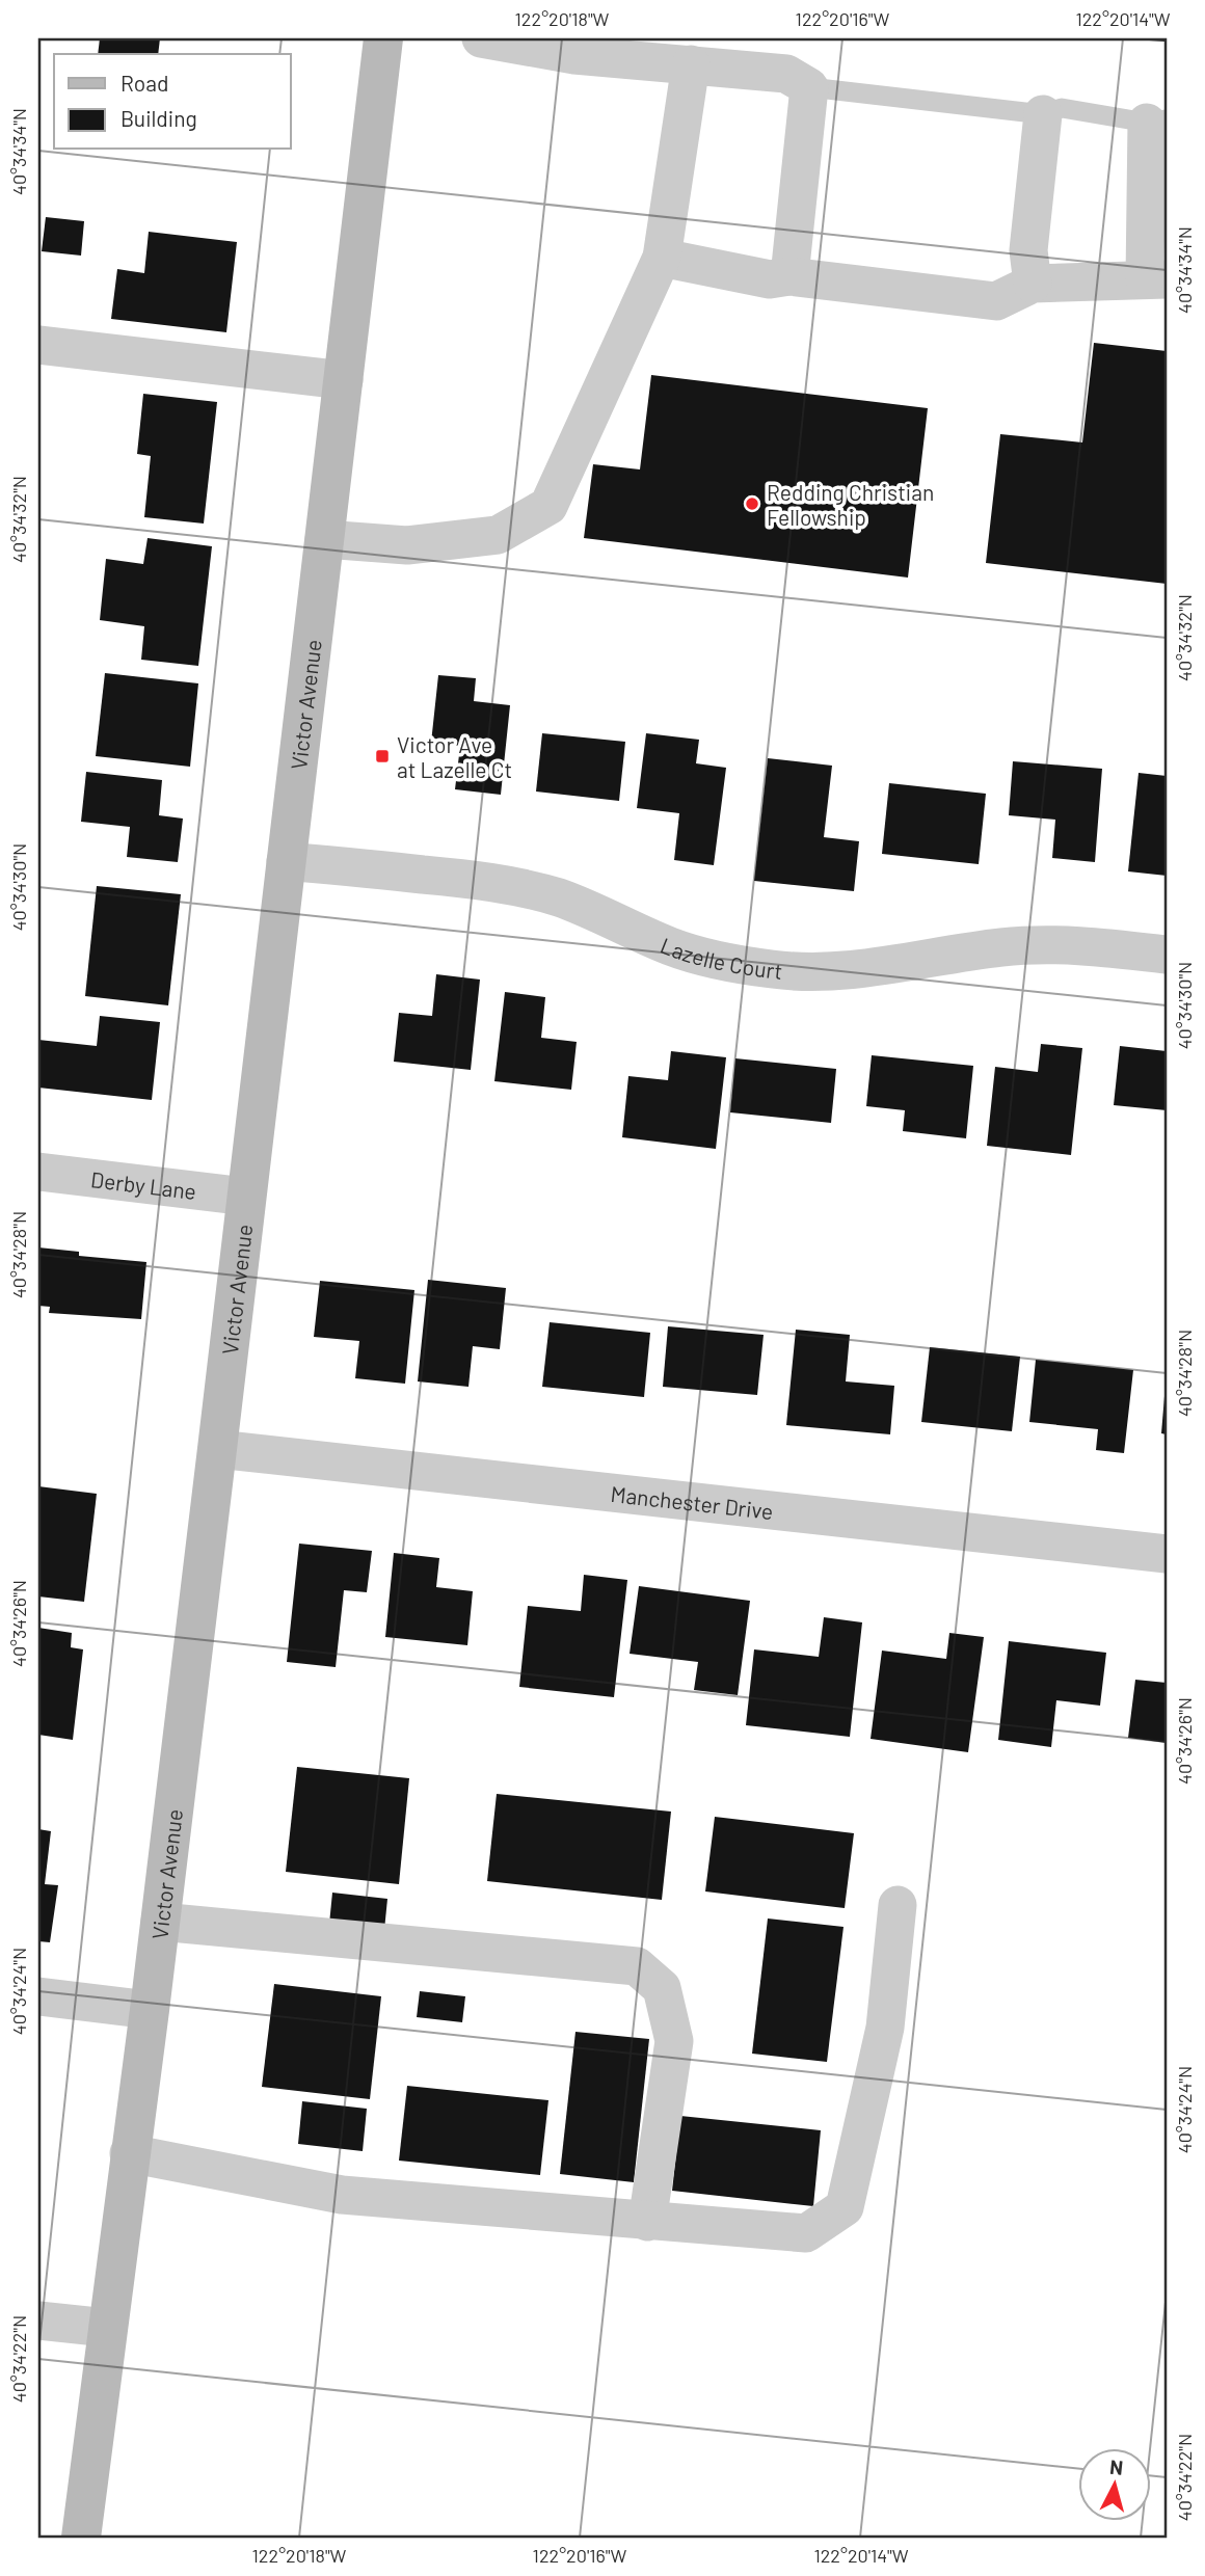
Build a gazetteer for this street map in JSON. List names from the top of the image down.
{
  "streets": {
    "main road": ["Victor Avenue"],
    "street": ["Lazelle Court", "Derby Lane", "Manchester Drive"]
  },
  "crossings": [
    ["Victor Avenue", "Lazelle Court"],
    ["Victor Avenue", "Derby Lane"],
    ["Victor Avenue", "Manchester Drive"]
  ],
  "places": {
    "other": ["Redding Christian Fellowship"],
    "transit": ["Victor Ave at Lazelle Ct"]
  },
  "legend": ["Road", "Building"],
  "north": "top",
  "coordinates": [
    "122°20'18\"W",
    "122°20'16\"W",
    "122°20'14\"W",
    "40°34'34\"N",
    "40°34'32\"N",
    "40°34'30\"N",
    "40°34'28\"N",
    "40°34'26\"N",
    "40°34'24\"N",
    "40°34'22\"N"
  ]
}
